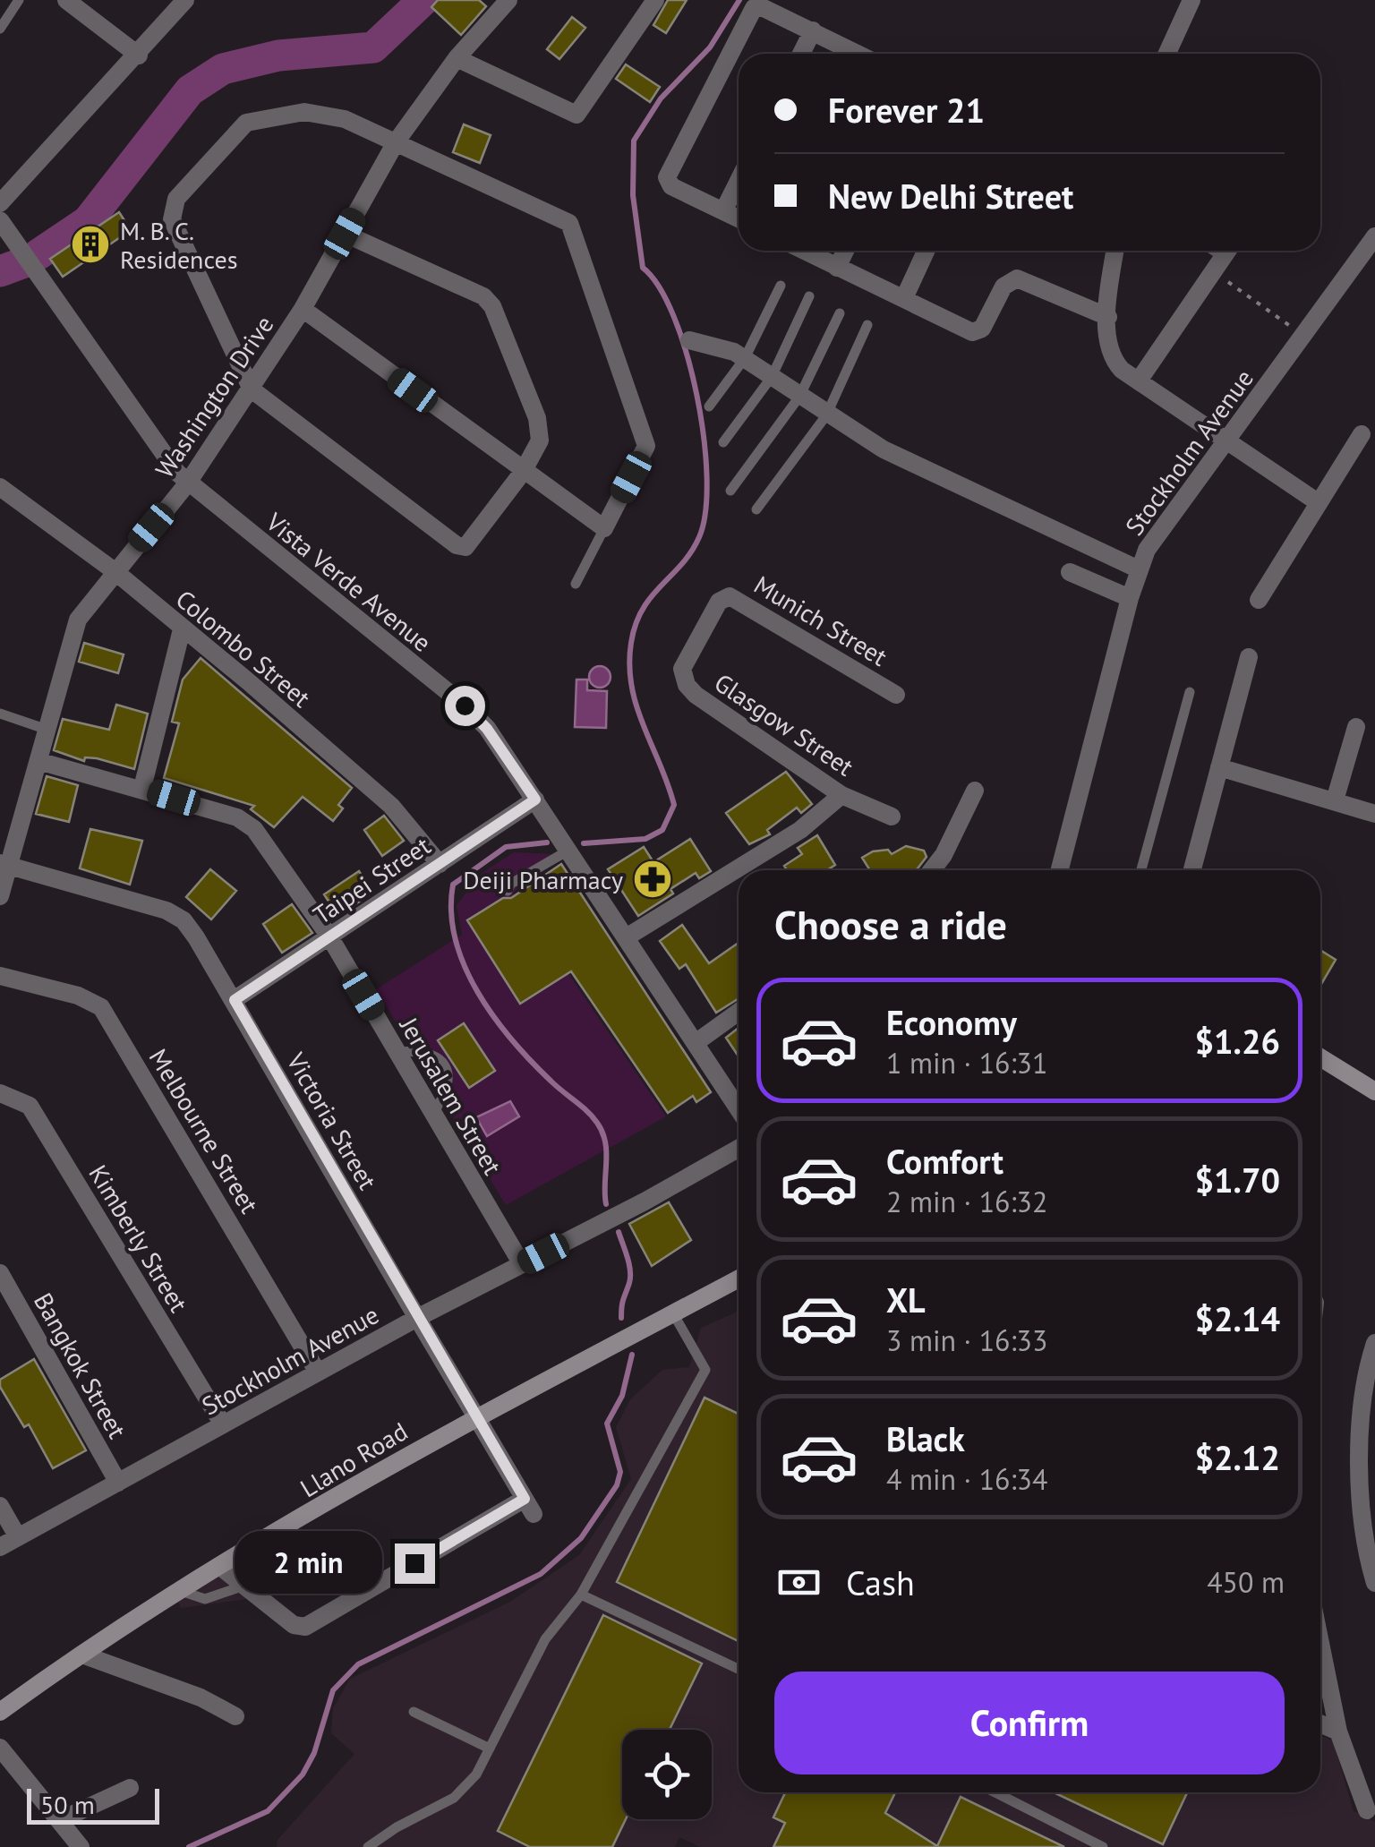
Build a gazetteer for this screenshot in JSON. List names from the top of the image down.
{
  "streets": {
    "main road": ["Llano Road"],
    "street": [
      "Washington Drive",
      "Stockholm Avenue",
      "Vista Verde Avenue",
      "Munich Street",
      "Colombo Street",
      "Glasgow Street",
      "Taipei Street",
      "Jerusalem Street",
      "Victoria Street",
      "Melbourne Street",
      "Kimberly Street",
      "Bangkok Street"
    ]
  },
  "crossings": [
    ["Washington Drive", "Vista Verde Avenue"],
    ["Washington Drive", "Colombo Street"],
    ["Washington Drive", "Jerusalem Street"],
    ["Washington Drive", "Victoria Street"],
    ["Stockholm Avenue", "Jerusalem Street"],
    ["Stockholm Avenue", "Victoria Street"],
    ["Stockholm Avenue", "Melbourne Street"],
    ["Stockholm Avenue", "Kimberly Street"],
    ["Stockholm Avenue", "Bangkok Street"],
    ["Vista Verde Avenue", "Taipei Street"],
    ["Munich Street", "Glasgow Street"],
    ["Colombo Street", "Taipei Street"],
    ["Taipei Street", "Jerusalem Street"],
    ["Taipei Street", "Victoria Street"],
    ["Victoria Street", "Llano Road"]
  ],
  "places": {
    "building": ["M. B. C. Residences"],
    "pharmacy": ["Deiji Pharmacy"]
  },
  "scale_bar": "50 m",
  "page": {
    "banner": ["Forever 21", "New Delhi Street"],
    "heading": "Choose a ride",
    "list": [
      {
        "name": "Economy",
        "note": "1 min · 16:31",
        "value": "$1.26"
      },
      {
        "name": "Comfort",
        "note": "2 min · 16:32",
        "value": "$1.70"
      },
      {
        "name": "XL",
        "note": "3 min · 16:33",
        "value": "$2.14"
      },
      {
        "name": "Black",
        "note": "4 min · 16:34",
        "value": "$2.12"
      }
    ],
    "bubble": "2 min",
    "pay": ["Cash", "450 m"],
    "buttons": "Confirm",
    "scale": "50 m"
  }
}
